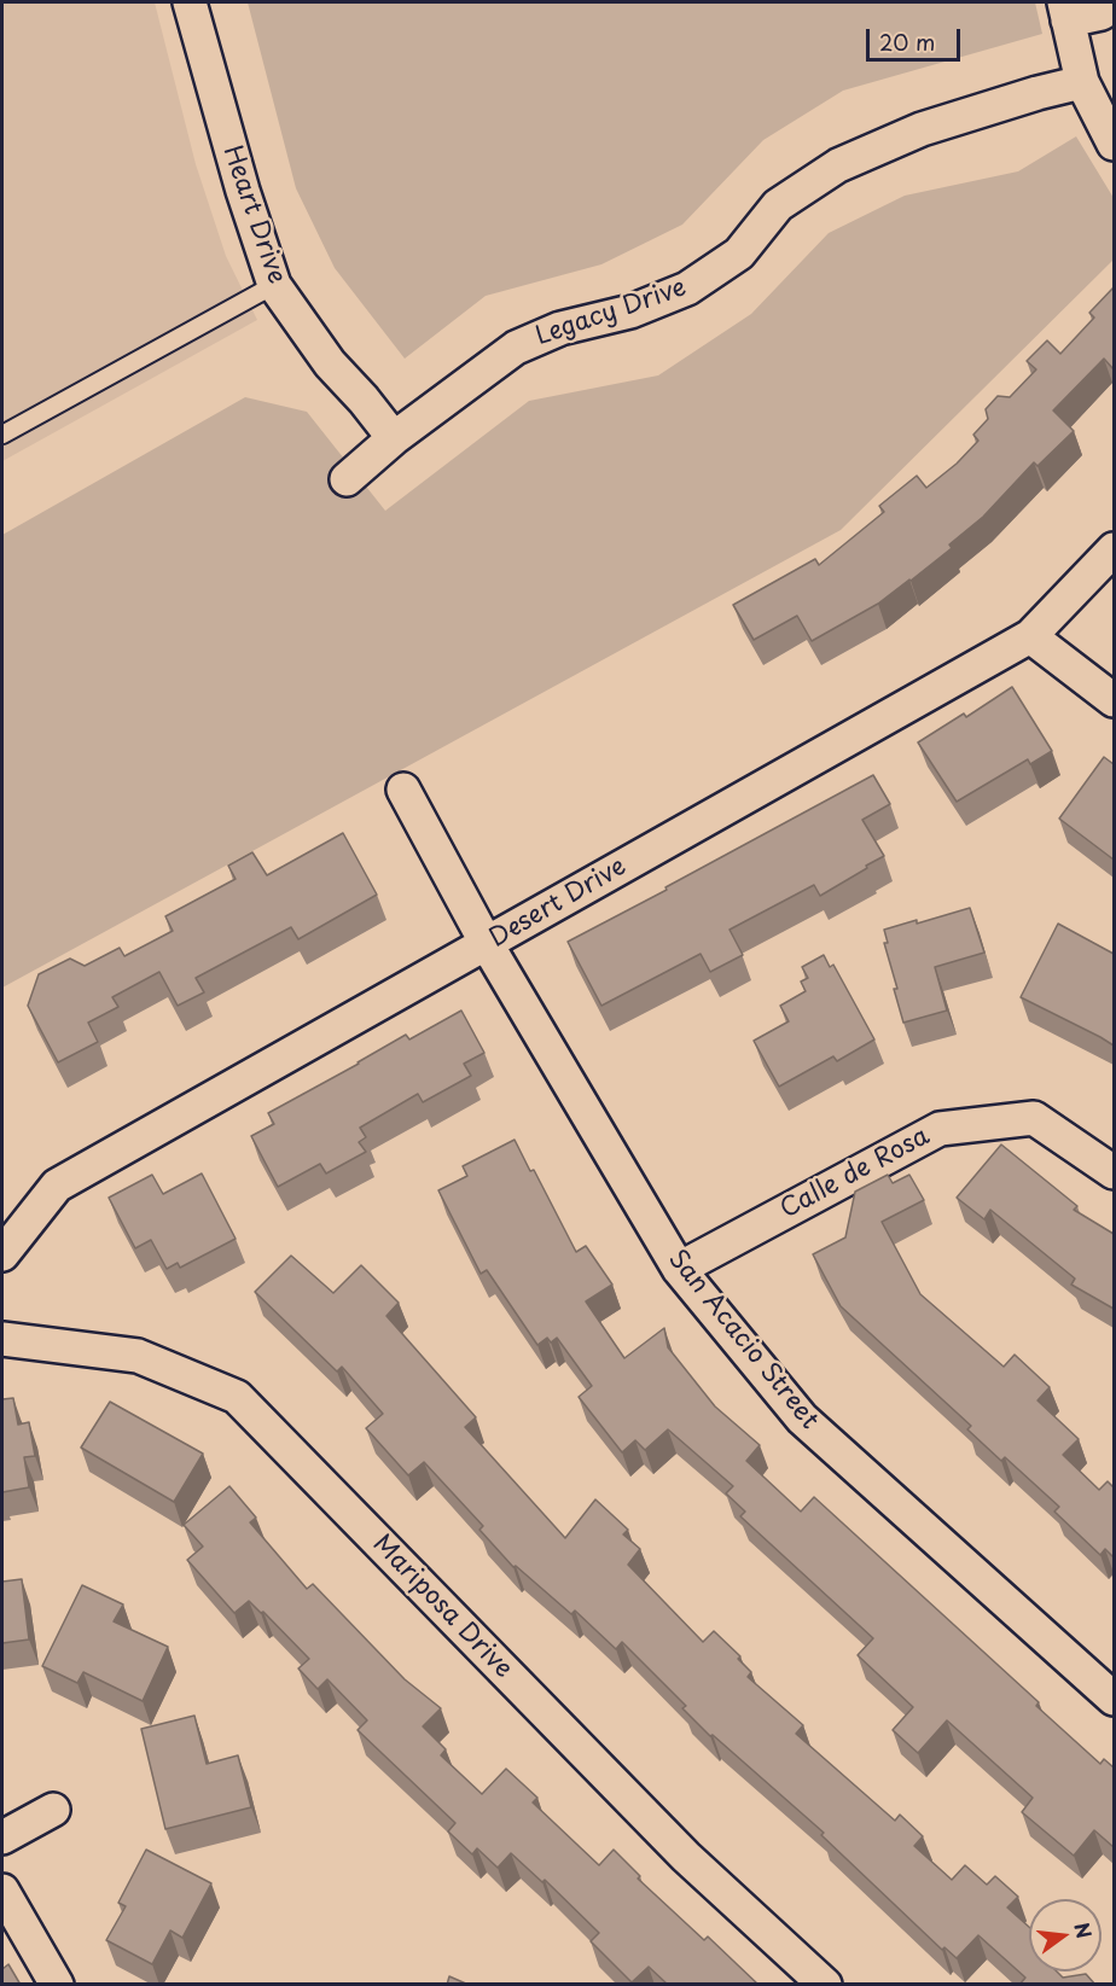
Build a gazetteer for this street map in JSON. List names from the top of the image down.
{
  "streets": {
    "street": [
      "Heart Drive",
      "Legacy Drive",
      "Desert Drive",
      "Calle de Rosa",
      "San Acacio Street",
      "Mariposa Drive"
    ]
  },
  "crossings": [
    ["Heart Drive", "Legacy Drive"],
    ["Desert Drive", "San Acacio Street"],
    ["Calle de Rosa", "San Acacio Street"]
  ],
  "scale_bar": "20 m",
  "north": "right"
}
